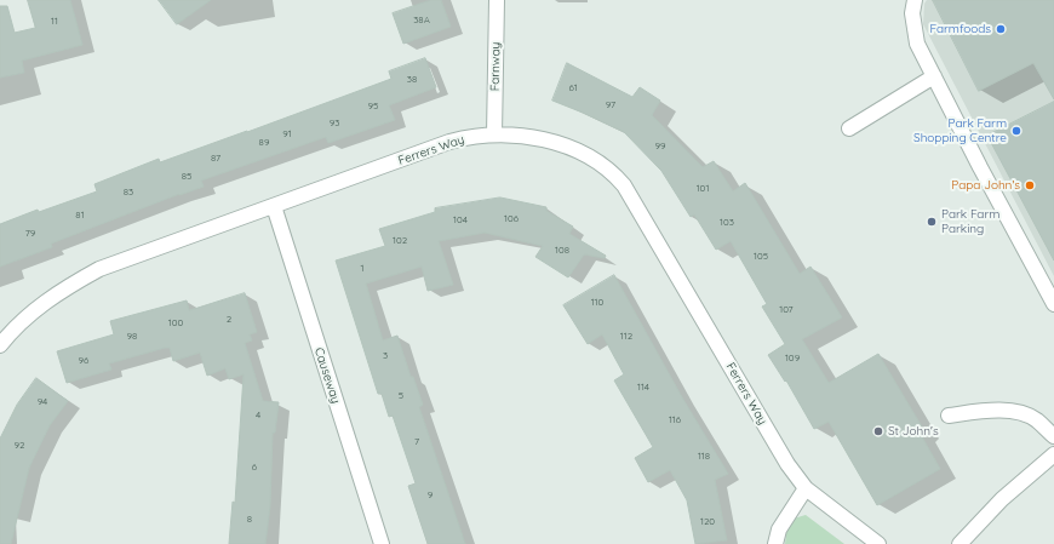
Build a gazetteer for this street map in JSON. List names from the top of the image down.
{
  "streets": {
    "street": ["Farnway", "Ferrers Way", "Causeway"]
  },
  "crossings": [
    ["Farnway", "Ferrers Way"],
    ["Ferrers Way", "Causeway"]
  ],
  "places": [
    "Farmfoods",
    "Park Farm Shopping Centre",
    "Papa John's",
    "Park Farm Parking",
    "St John's"
  ],
  "house_numbers": [
    "38A",
    "11",
    "38",
    "61",
    "97",
    "95",
    "93",
    "91",
    "89",
    "99",
    "87",
    "85",
    "101",
    "83",
    "81",
    "106",
    "104",
    "103",
    "79",
    "102",
    "108",
    "105",
    "1",
    "110",
    "107",
    "2",
    "100",
    "98",
    "112",
    "3",
    "109",
    "96",
    "114",
    "5",
    "94",
    "4",
    "116",
    "7",
    "92",
    "118",
    "6",
    "9",
    "8",
    "120"
  ]
}
